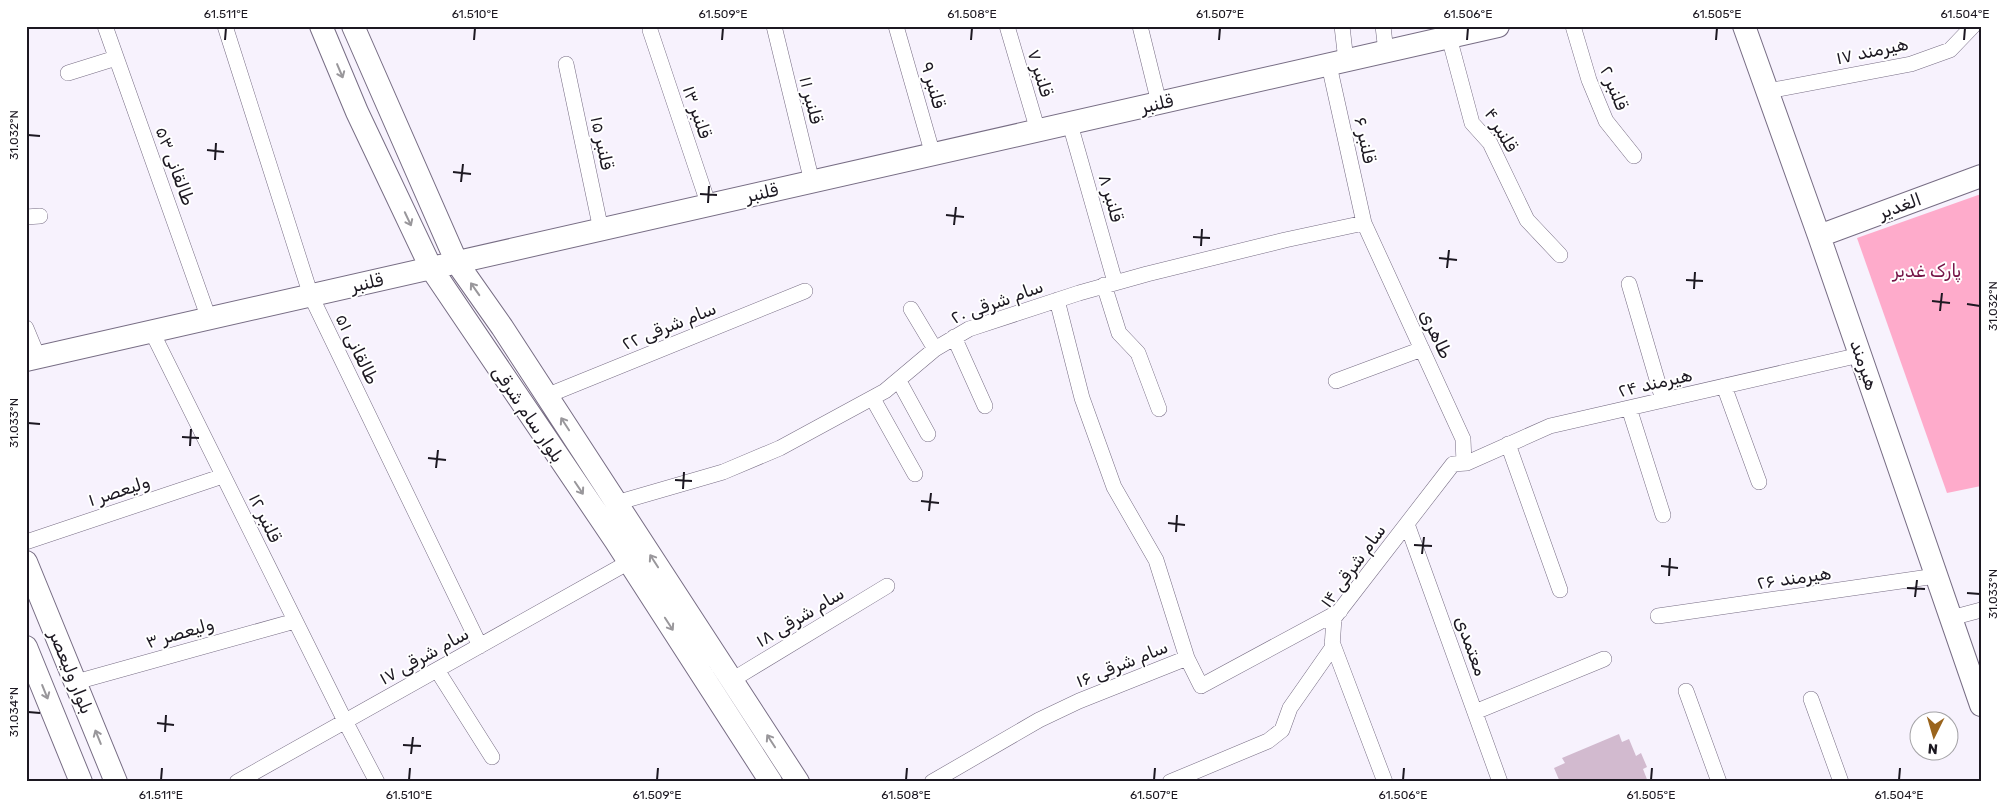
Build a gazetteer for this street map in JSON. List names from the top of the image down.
{
  "streets": {
    "street": [
      "هیرمند ۱۷",
      "قلنبر ۷",
      "قلنبر ۹",
      "قلنبر ۲",
      "قلنبر ۱۱",
      "قلنبر",
      "قلنبر ۱۳",
      "قلنبر ۴",
      "قلنبر ۶",
      "قلنبر ۱۵",
      "طالقانی ۵۳",
      "قلنبر ۸",
      "الغدیر",
      "سام شرقی ۲۰",
      "سام شرقی ۲۲",
      "طاهری",
      "طالقانی ۵۱",
      "هیرمند",
      "هیرمند ۲۴",
      "بلوار سام شرقی",
      "ولیعصر ۱",
      "قلنبر ۱۲",
      "سام شرقی ۱۴",
      "هیرمند ۲۶",
      "سام شرقی ۱۸",
      "ولیعصر ۳",
      "معتمدی",
      "سام شرقی ۱۷",
      "سام شرقی ۱۶",
      "بلوار ولیعصر"
    ]
  },
  "crossings": [
    ["هیرمند ۱۷", "هیرمند"],
    ["قلنبر ۷", "قلنبر"],
    ["قلنبر ۹", "قلنبر"],
    ["قلنبر ۱۱", "قلنبر"],
    ["قلنبر", "قلنبر ۱۳"],
    ["قلنبر", "قلنبر ۴"],
    ["قلنبر", "قلنبر ۶"],
    ["قلنبر", "قلنبر ۱۵"],
    ["قلنبر", "طالقانی ۵۳"],
    ["قلنبر", "قلنبر ۸"],
    ["قلنبر", "طالقانی ۵۱"],
    ["قلنبر", "بلوار سام شرقی"],
    ["قلنبر", "قلنبر ۱۲"],
    ["قلنبر ۶", "سام شرقی ۲۰"],
    ["قلنبر ۶", "طاهری"],
    ["قلنبر ۸", "سام شرقی ۲۰"],
    ["الغدیر", "هیرمند"],
    ["سام شرقی ۲۰", "طاهری"],
    ["سام شرقی ۲۰", "بلوار سام شرقی"],
    ["سام شرقی ۲۲", "بلوار سام شرقی"],
    ["طاهری", "هیرمند ۲۴"],
    ["طاهری", "سام شرقی ۱۴"],
    ["طالقانی ۵۱", "سام شرقی ۱۷"],
    ["هیرمند", "هیرمند ۲۴"],
    ["هیرمند", "هیرمند ۲۶"],
    ["هیرمند ۲۴", "سام شرقی ۱۴"],
    ["بلوار سام شرقی", "سام شرقی ۱۸"],
    ["بلوار سام شرقی", "سام شرقی ۱۷"],
    ["ولیعصر ۱", "قلنبر ۱۲"],
    ["قلنبر ۱۲", "ولیعصر ۳"],
    ["قلنبر ۱۲", "سام شرقی ۱۷"],
    ["سام شرقی ۱۴", "معتمدی"],
    ["سام شرقی ۱۴", "سام شرقی ۱۶"],
    ["ولیعصر ۳", "بلوار ولیعصر"]
  ],
  "parks": ["پارک غدیر"],
  "north": "bottom",
  "coordinates": [
    "61.511°E",
    "61.510°E",
    "61.509°E",
    "61.508°E",
    "61.507°E",
    "61.506°E",
    "61.505°E",
    "61.504°E",
    "31.032°N",
    "31.033°N",
    "31.034°N"
  ]
}
